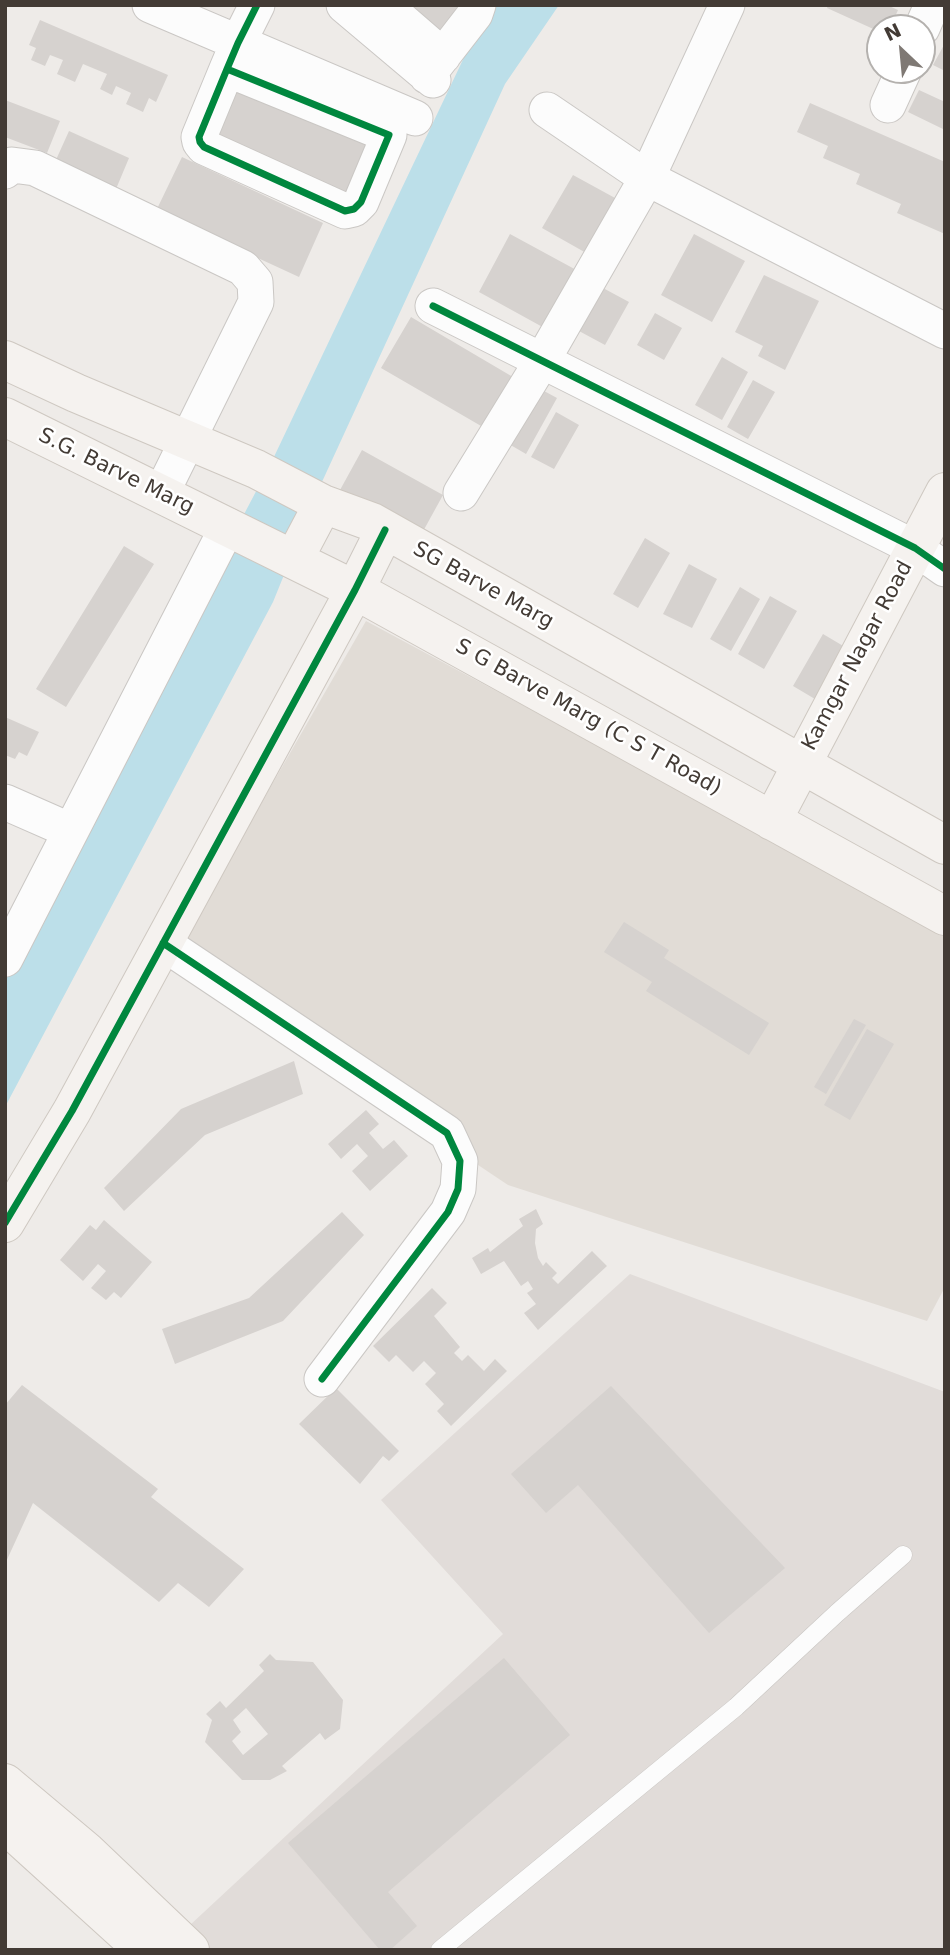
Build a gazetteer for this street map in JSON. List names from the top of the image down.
{
  "streets": {
    "main road": [
      "S.G. Barve Marg",
      "SG Barve Marg",
      "Kamgar Nagar Road",
      "S G Barve Marg (C S T Road)"
    ]
  },
  "crossings": [
    ["S.G. Barve Marg", "S G Barve Marg (C S T Road)"],
    ["SG Barve Marg", "Kamgar Nagar Road"],
    ["Kamgar Nagar Road", "S G Barve Marg (C S T Road)"]
  ],
  "north": "top left"
}
